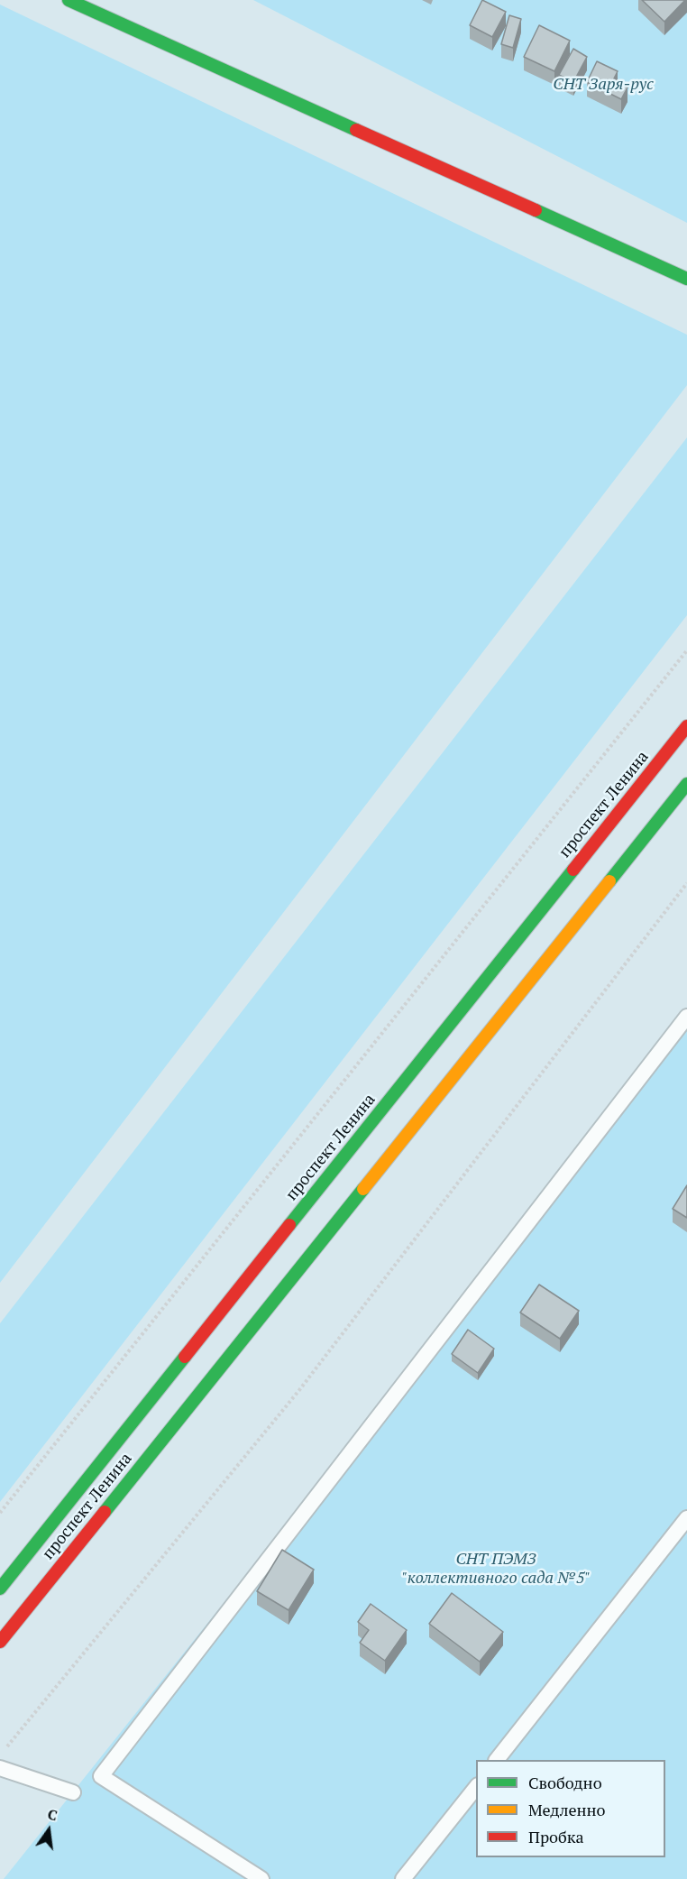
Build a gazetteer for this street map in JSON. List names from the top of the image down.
{
  "streets": {
    "main road": ["проспект Ленина"]
  },
  "parks": ["СНТ Заря-рус", "СНТ ПЭМЗ \"коллективного сада №5\""],
  "legend": ["Свободно", "Медленно", "Пробка"],
  "north": "top"
}
